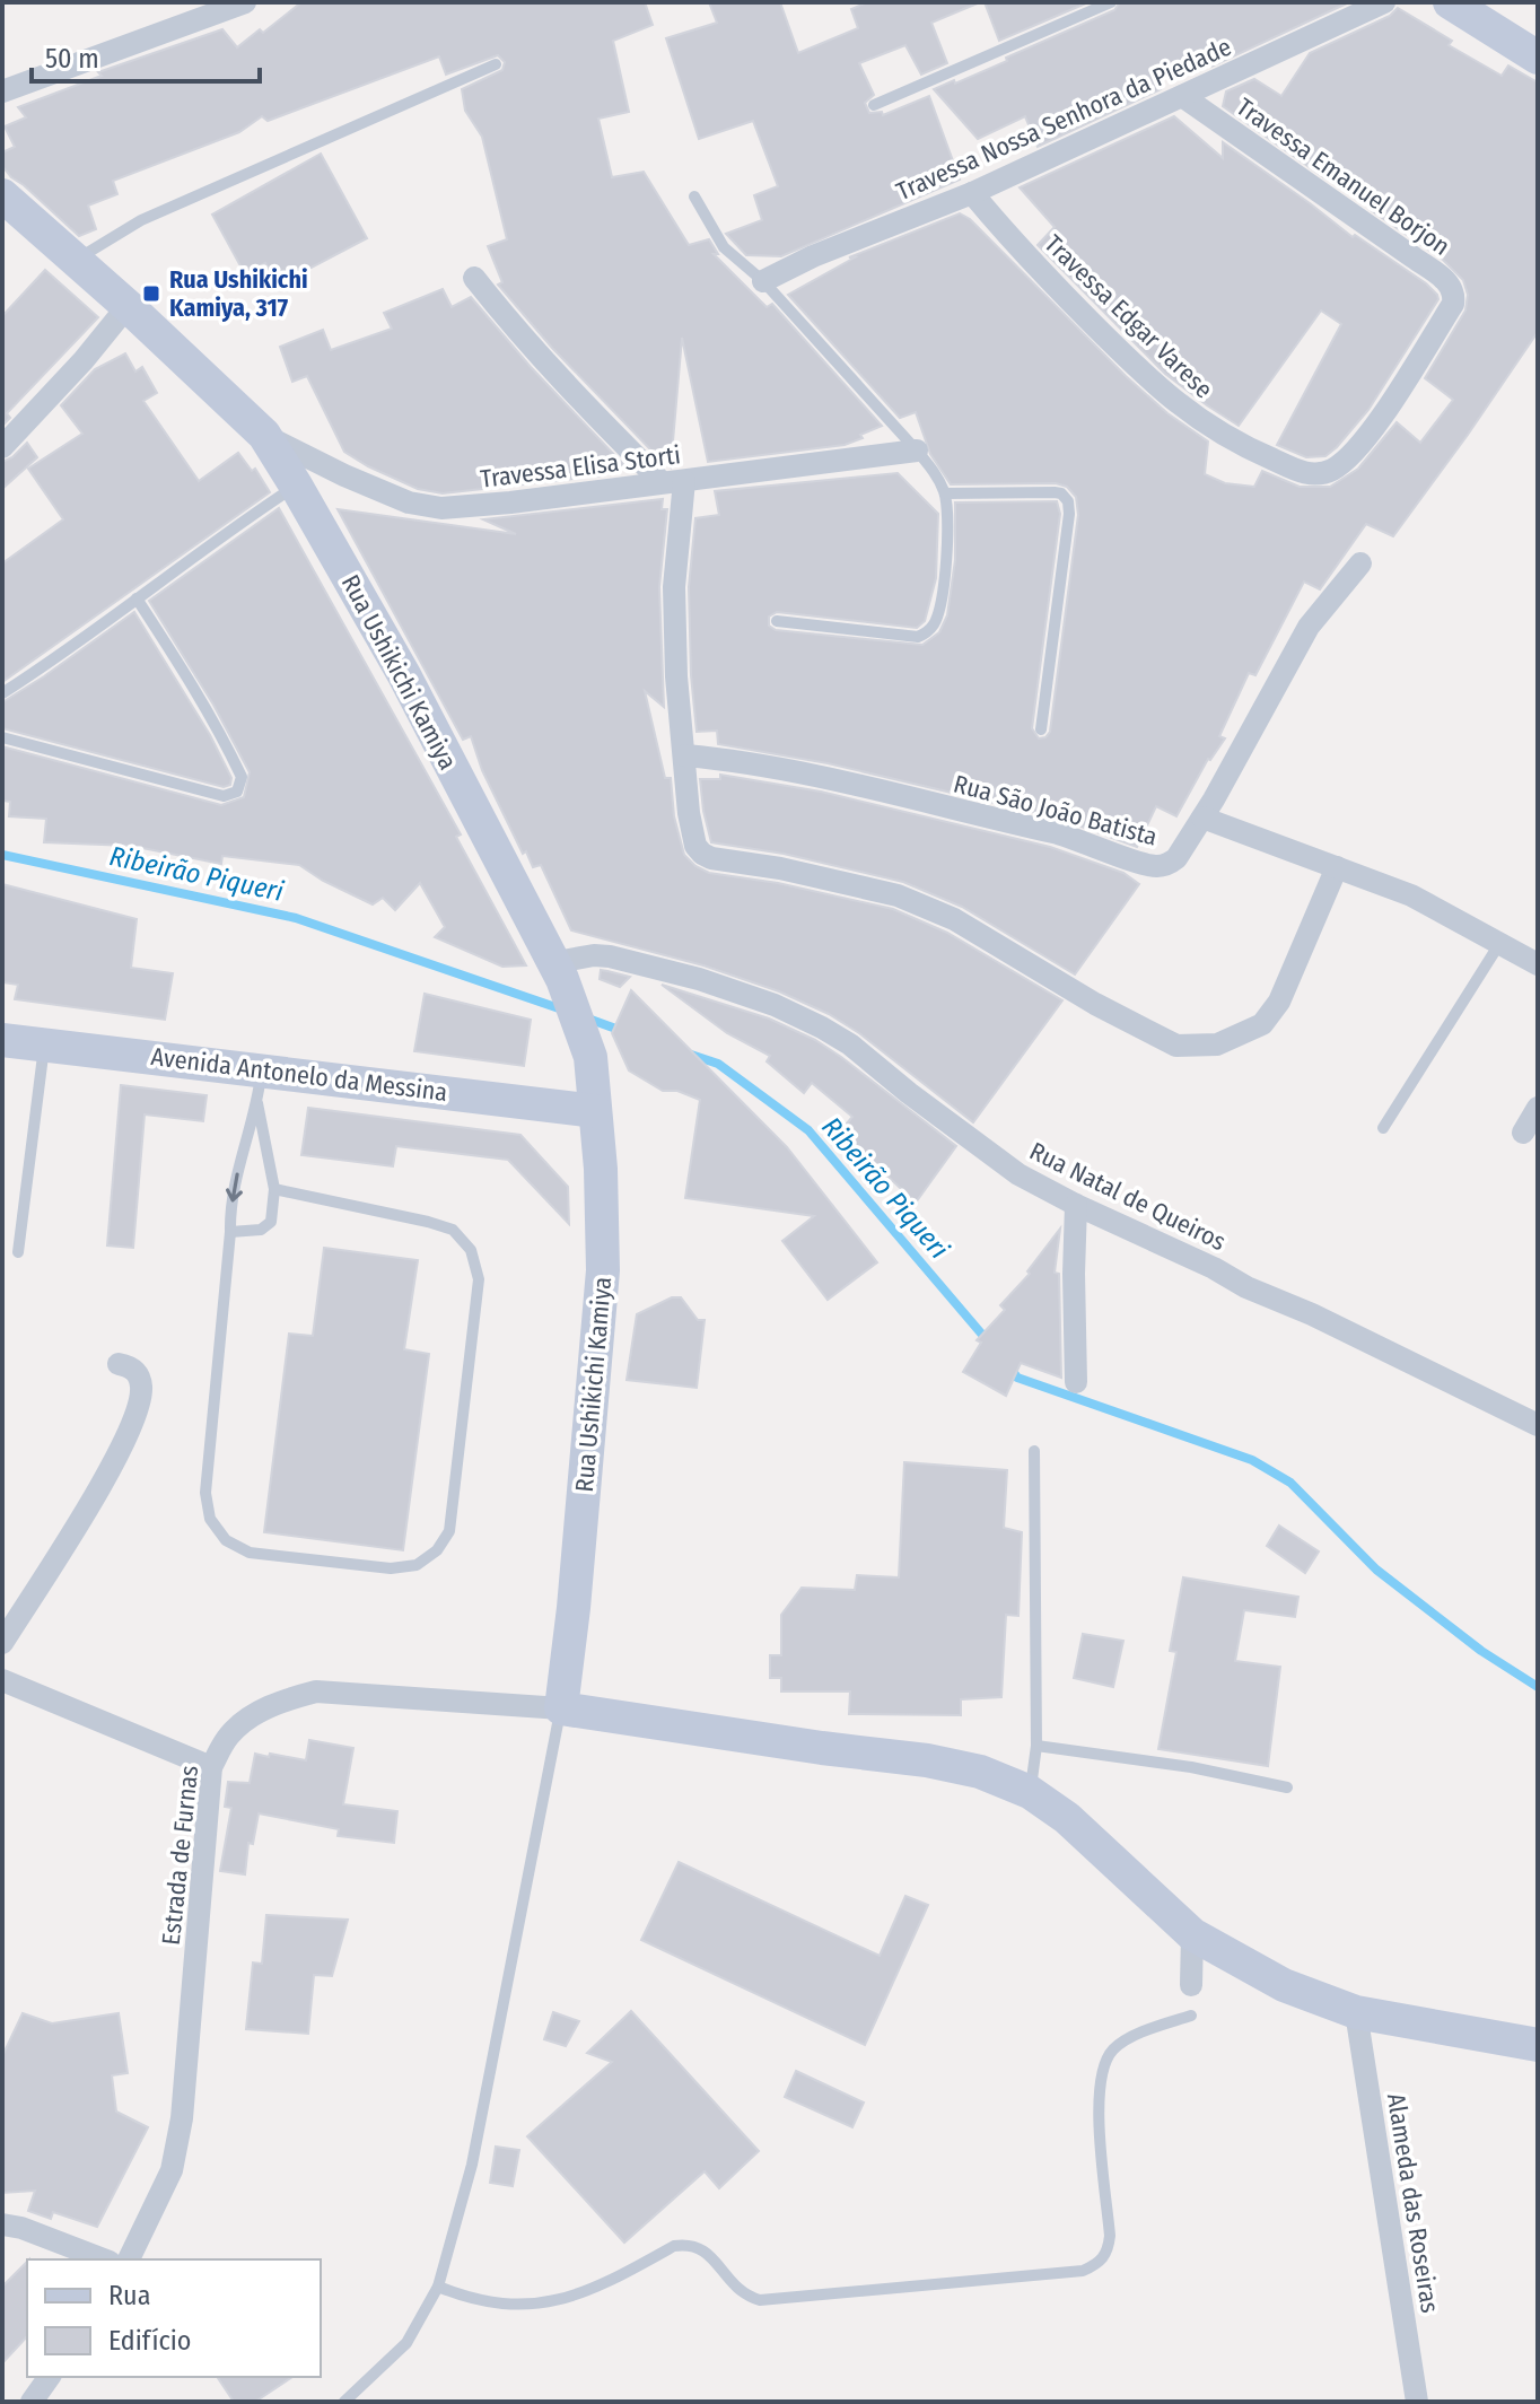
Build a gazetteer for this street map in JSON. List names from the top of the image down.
{
  "streets": {
    "main road": ["Rua Ushikichi Kamiya", "Avenida Antonelo da Messina"],
    "street": [
      "Travessa Nossa Senhora da Piedade",
      "Travessa Emanuel Borjon",
      "Travessa Edgar Varese",
      "Travessa Elisa Storti",
      "Rua São João Batista",
      "Rua Natal de Queiros",
      "Estrada de Furnas",
      "Alameda das Roseiras"
    ]
  },
  "crossings": [
    ["Travessa Nossa Senhora da Piedade", "Travessa Emanuel Borjon"],
    ["Travessa Nossa Senhora da Piedade", "Travessa Edgar Varese"],
    ["Travessa Emanuel Borjon", "Travessa Edgar Varese"],
    ["Travessa Elisa Storti", "Rua Ushikichi Kamiya"],
    ["Rua Ushikichi Kamiya", "Avenida Antonelo da Messina"],
    ["Rua Ushikichi Kamiya", "Rua Natal de Queiros"],
    ["Rua Ushikichi Kamiya", "Estrada de Furnas"]
  ],
  "water": ["Ribeirão Piqueri"],
  "places": {
    "transit": ["Rua Ushikichi Kamiya, 317"]
  },
  "legend": ["Rua", "Edifício"],
  "scale_bar": "50 m"
}
